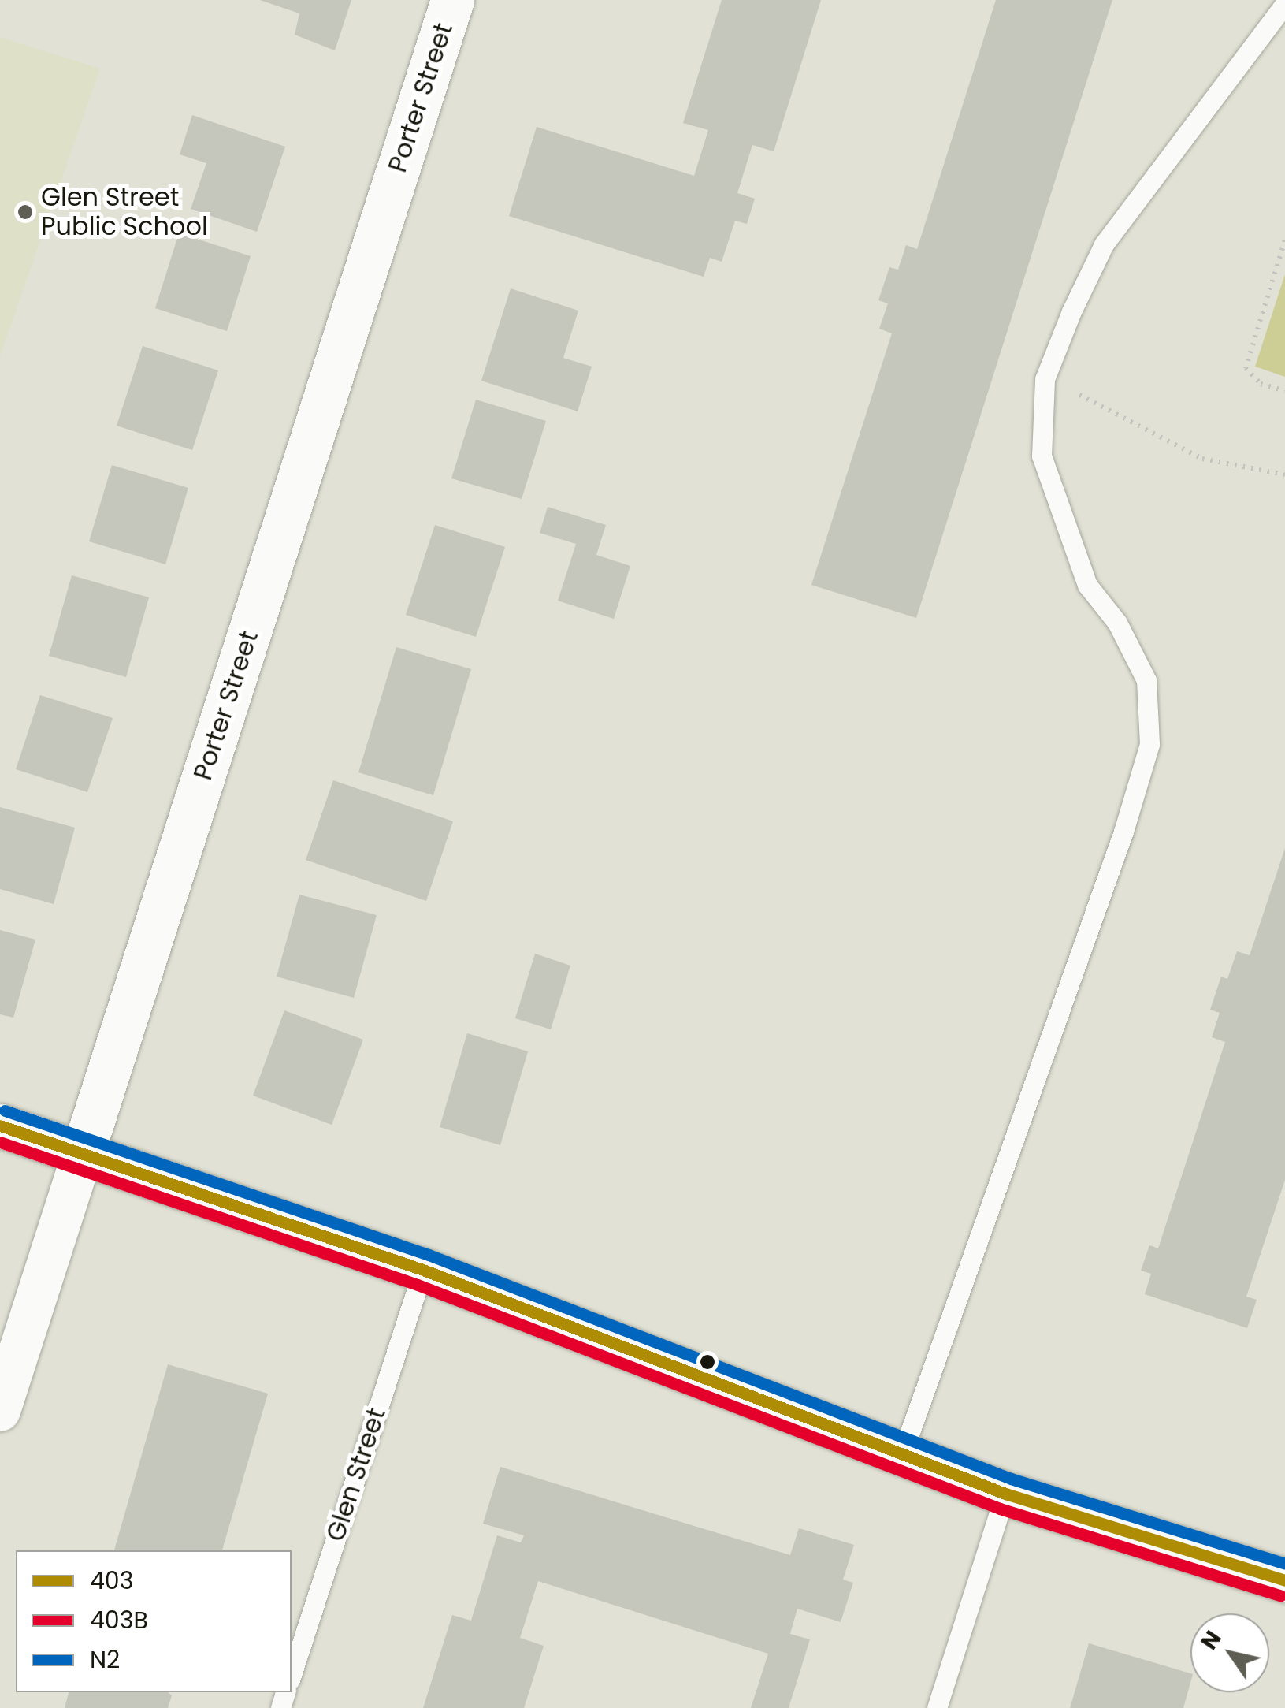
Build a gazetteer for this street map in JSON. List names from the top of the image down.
{
  "streets": {
    "street": ["Porter Street"],
    "lane": ["Glen Street"]
  },
  "places": ["Glen Street Public School"],
  "lines": ["transit line N2", "transit line 403", "transit line 403B"],
  "legend": ["403", "403B", "N2"],
  "north": "top left"
}
